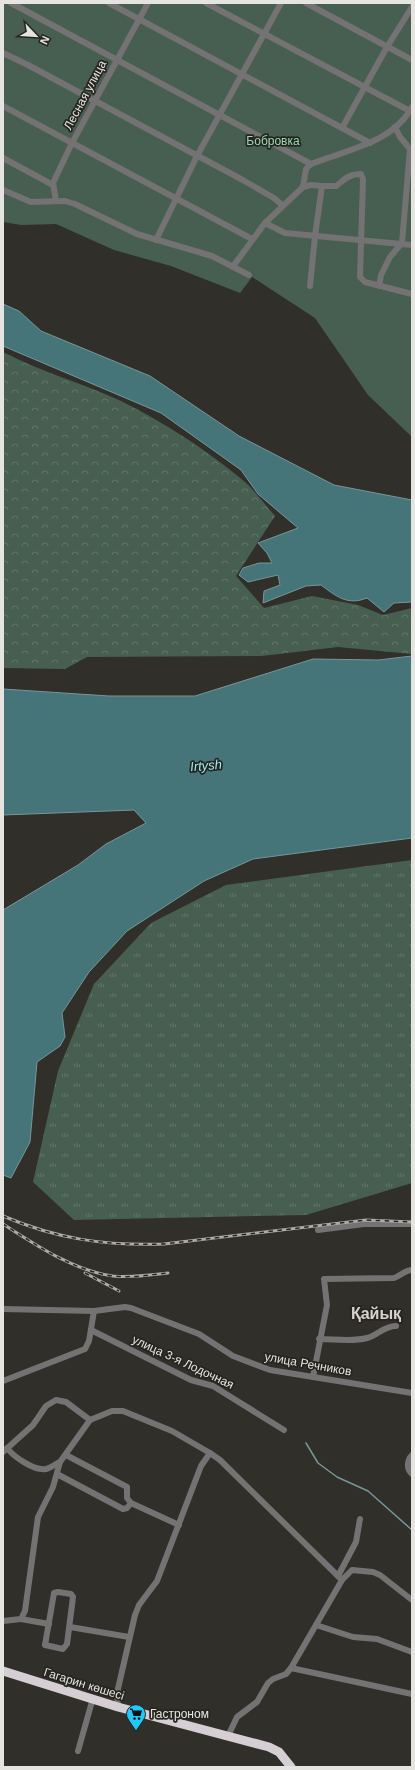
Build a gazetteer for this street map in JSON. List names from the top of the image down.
{
  "streets": {
    "highway": ["Гагарин көшесі"],
    "street": ["Лесная улица", "улица 3-я Лодочная", "улица Речников"]
  },
  "districts": ["Қайық"],
  "water": ["Irtysh"],
  "parks": ["Бобровка"],
  "places": {
    "supermarket": ["Гастроном"]
  },
  "north": "bottom right"
}
